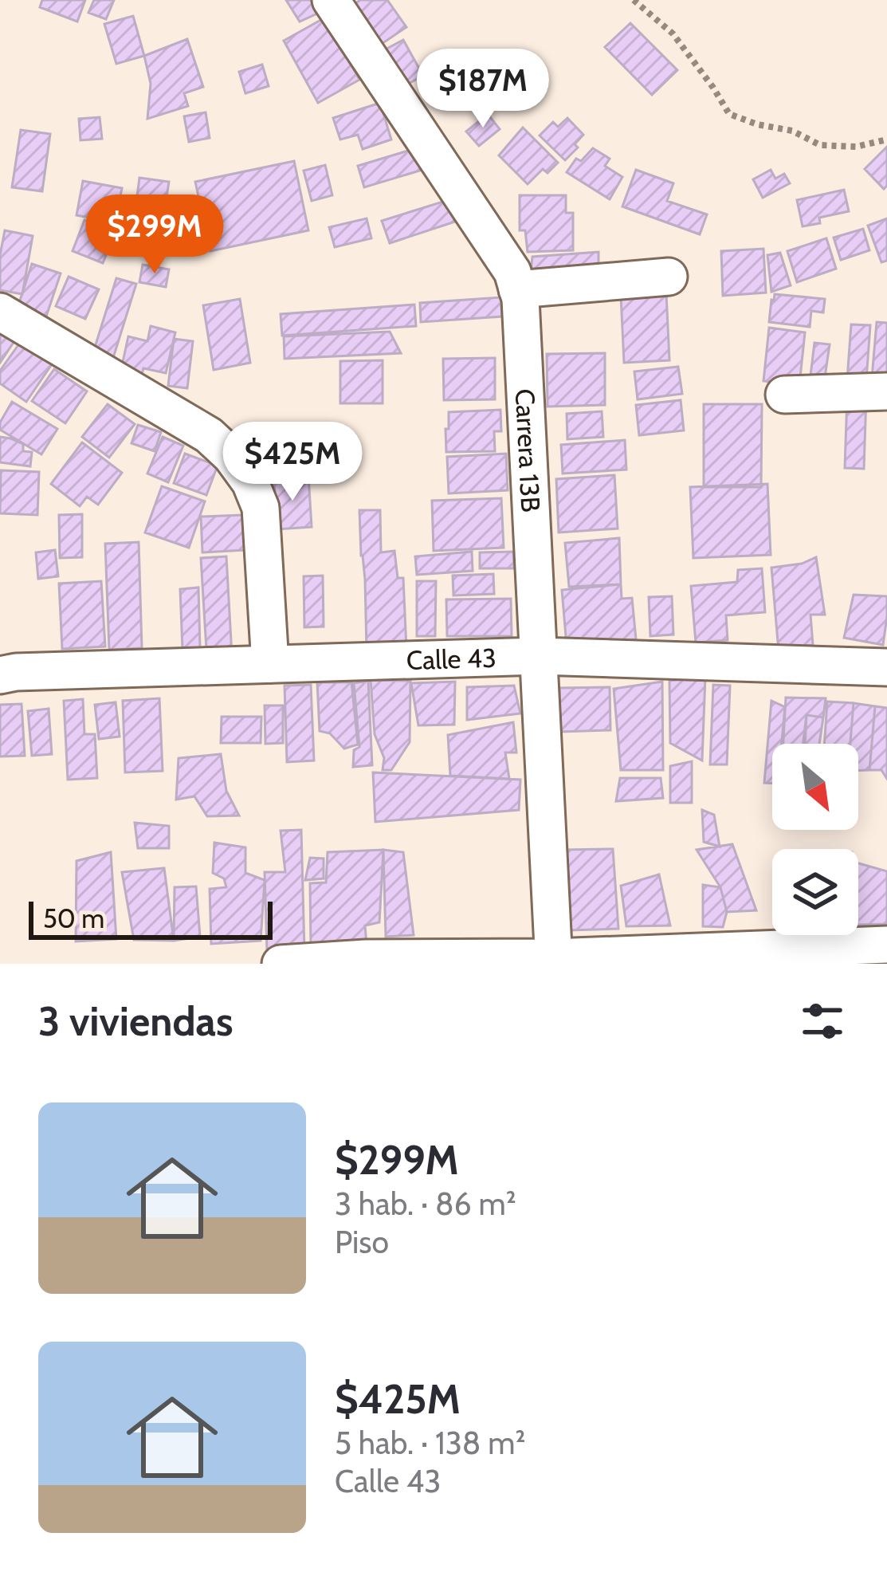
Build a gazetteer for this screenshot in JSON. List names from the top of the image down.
{
  "streets": {
    "street": ["Carrera 13B", "Calle 43"]
  },
  "crossings": [
    ["Carrera 13B", "Calle 43"]
  ],
  "scale_bar": "50 m",
  "north": "bottom right",
  "page": {
    "price": ["$187M", "$299M", "$425M"],
    "scale": "50 m",
    "heading": "3 viviendas",
    "list": [
      {
        "name": "$299M",
        "note": "3 hab. · 86 m² · Piso"
      },
      {
        "name": "$425M",
        "note": "5 hab. · 138 m² · Calle 43"
      }
    ]
  }
}
